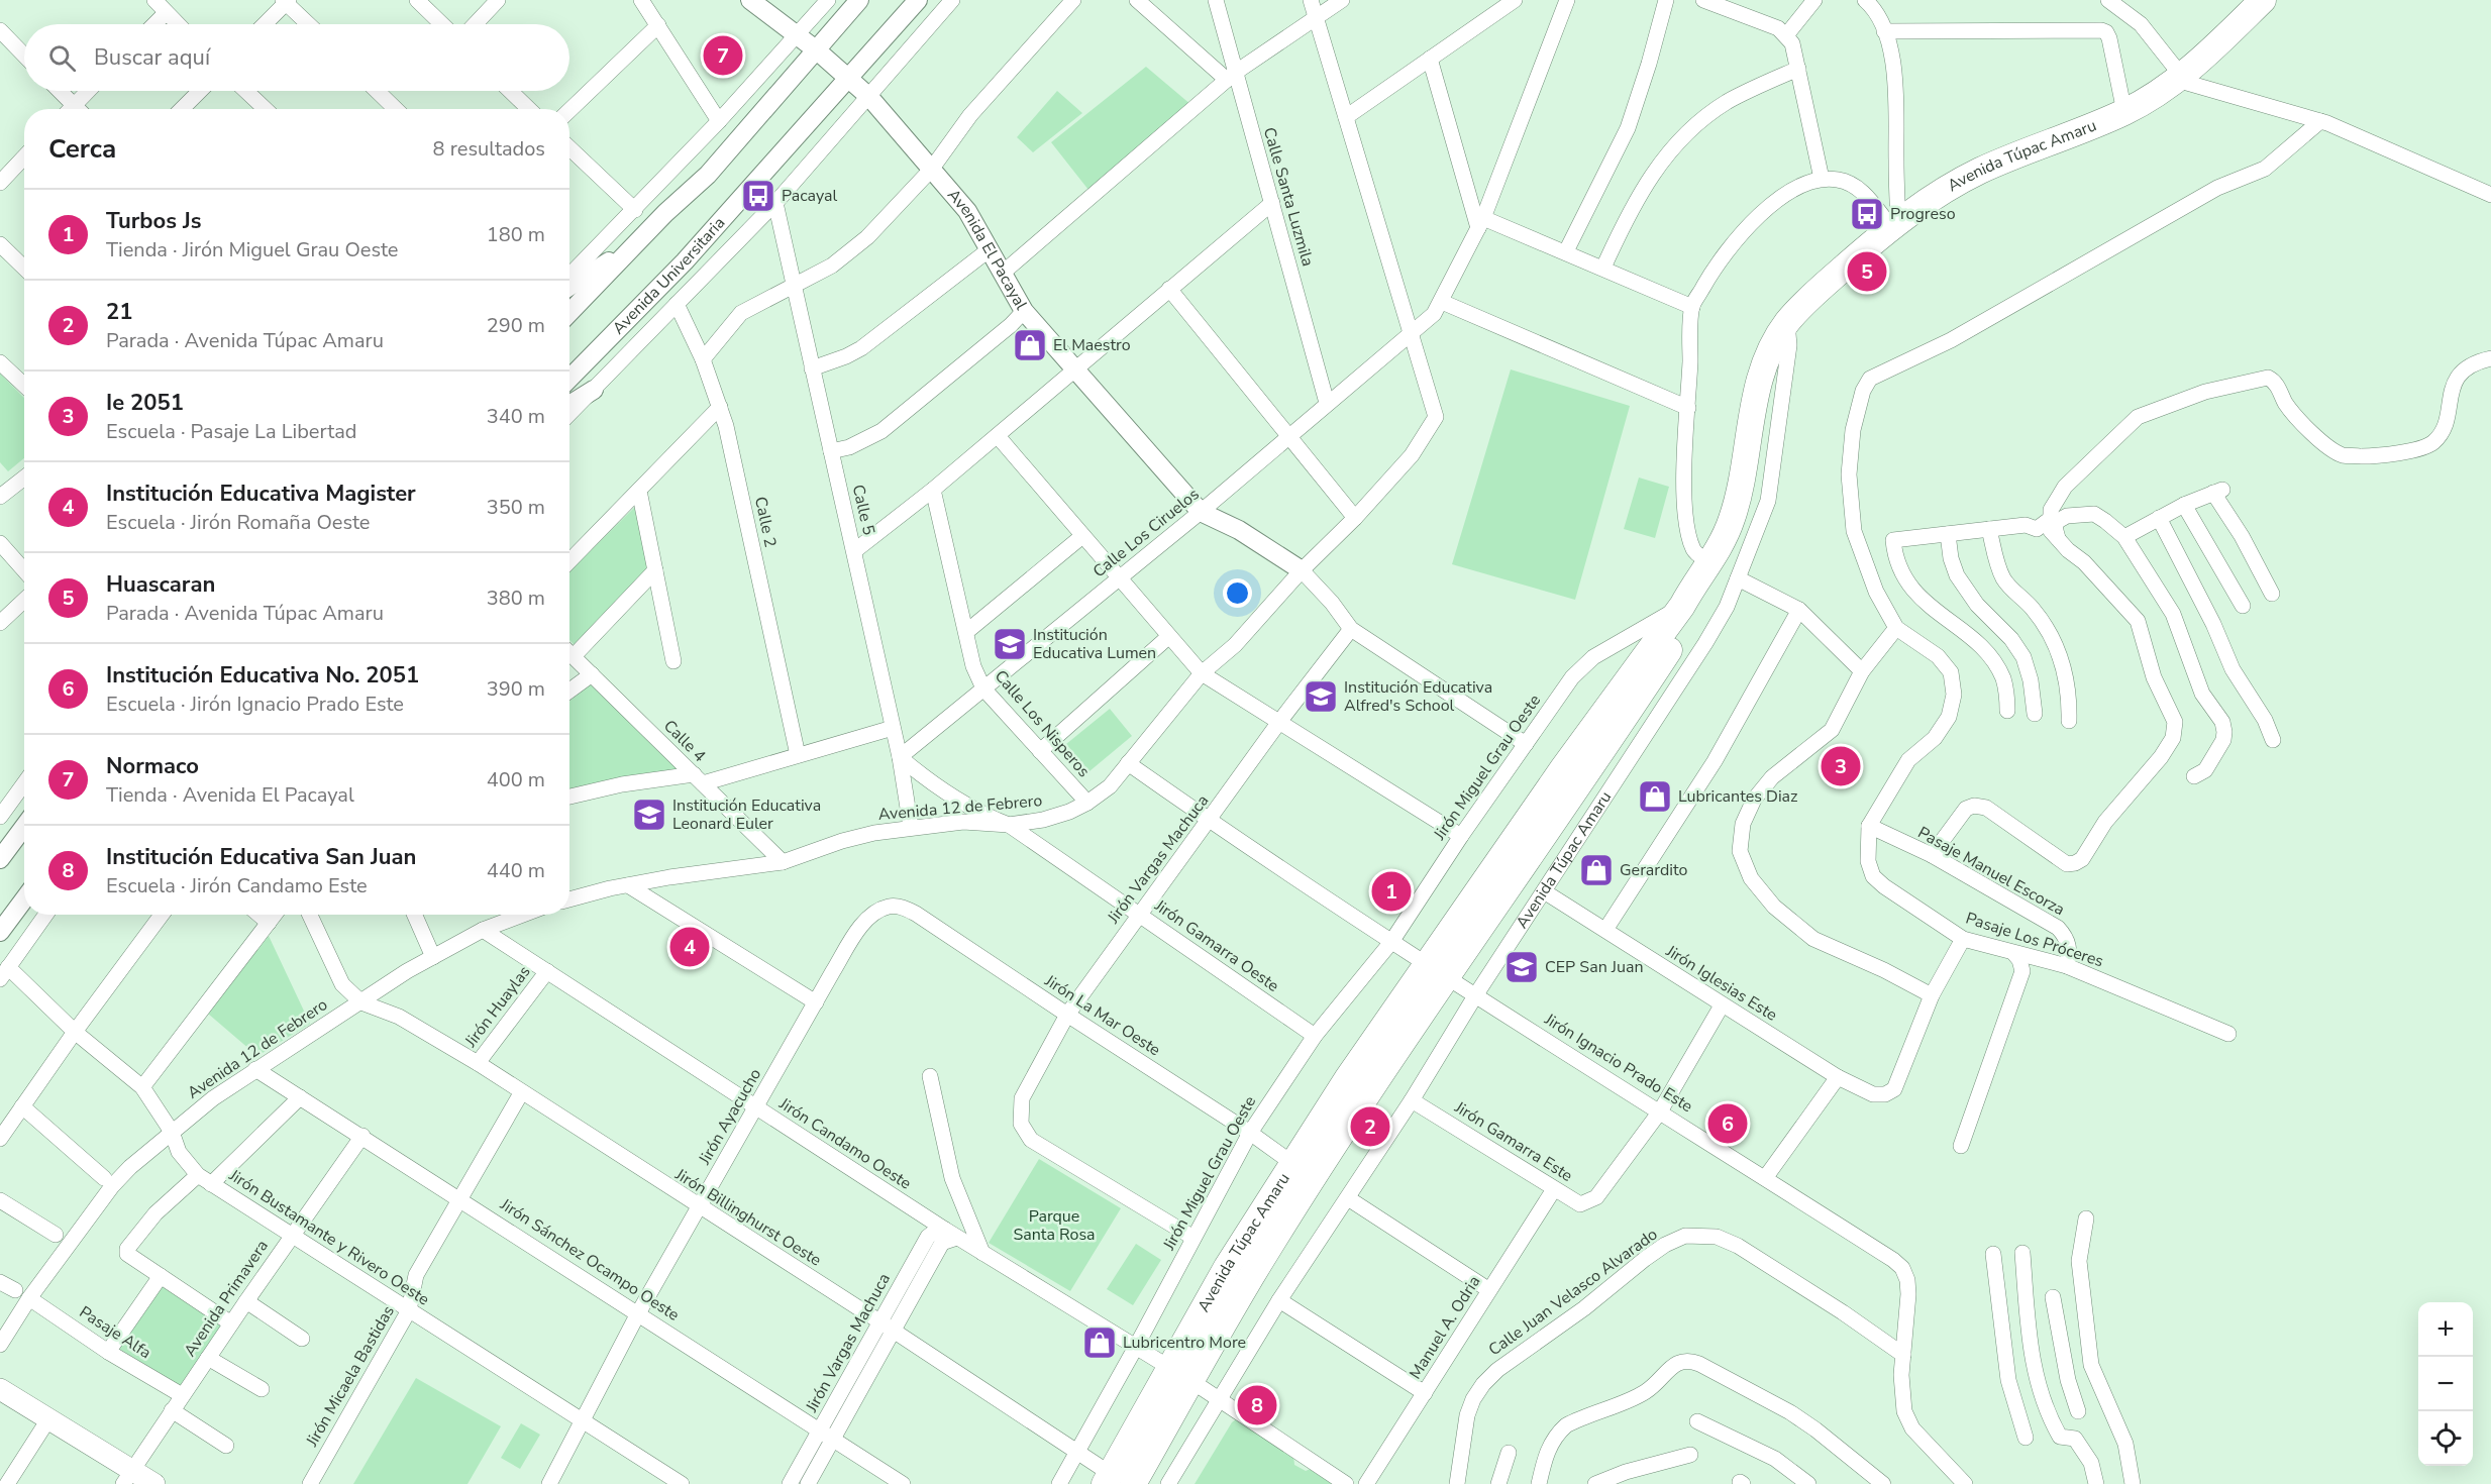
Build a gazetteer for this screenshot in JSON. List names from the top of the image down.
{
  "streets": {
    "highway": ["Avenida Túpac Amaru"],
    "street": [
      "Calle Santa Luzmila",
      "Avenida El Pacayal",
      "Avenida Universitaria",
      "Calle 5",
      "Calle 2",
      "Calle Los Ciruelos",
      "Calle Los Nisperos",
      "Calle 4",
      "Jirón Miguel Grau Oeste",
      "Avenida 12 de Febrero",
      "Jirón Vargas Machuca",
      "Pasaje Manuel Escorza",
      "Pasaje Los Próceres",
      "Jirón Gamarra Oeste",
      "Jirón Iglesias Este",
      "Jirón Huaylas",
      "Jirón La Mar Oeste",
      "Jirón Ignacio Prado Este",
      "Jirón Ayacucho",
      "Jirón Gamarra Este",
      "Jirón Candamo Oeste",
      "Jirón Billinghurst Oeste",
      "Jirón Bustamante y Rivero Oeste",
      "Jirón Sánchez Ocampo Oeste",
      "Calle Juan Velasco Alvarado",
      "Avenida Primavera",
      "Manuel A. Odria",
      "Pasaje Alfa",
      "Jirón Micaela Bastidas"
    ]
  },
  "crossings": [
    ["Avenida Túpac Amaru", "Jirón Miguel Grau Oeste"],
    ["Avenida Túpac Amaru", "Jirón Iglesias Este"],
    ["Avenida Túpac Amaru", "Jirón La Mar Oeste"],
    ["Avenida Túpac Amaru", "Jirón Ignacio Prado Este"],
    ["Avenida Túpac Amaru", "Jirón Gamarra Este"],
    ["Avenida Túpac Amaru", "Jirón Candamo Oeste"],
    ["Avenida Túpac Amaru", "Jirón Billinghurst Oeste"],
    ["Calle Santa Luzmila", "Calle Los Ciruelos"],
    ["Avenida El Pacayal", "Avenida Universitaria"],
    ["Avenida El Pacayal", "Calle Los Ciruelos"],
    ["Avenida El Pacayal", "Avenida 12 de Febrero"],
    ["Calle 5", "Calle Los Ciruelos"],
    ["Calle 5", "Avenida 12 de Febrero"],
    ["Calle 5", "Jirón Gamarra Oeste"],
    ["Calle Los Ciruelos", "Calle Los Nisperos"],
    ["Calle Los Ciruelos", "Avenida 12 de Febrero"],
    ["Calle Los Ciruelos", "Jirón Gamarra Oeste"],
    ["Calle Los Nisperos", "Avenida 12 de Febrero"],
    ["Calle 4", "Avenida 12 de Febrero"],
    ["Jirón Miguel Grau Oeste", "Jirón Vargas Machuca"],
    ["Jirón Miguel Grau Oeste", "Jirón Gamarra Oeste"],
    ["Jirón Miguel Grau Oeste", "Jirón La Mar Oeste"],
    ["Jirón Miguel Grau Oeste", "Jirón Ignacio Prado Este"],
    ["Jirón Miguel Grau Oeste", "Jirón Candamo Oeste"],
    ["Jirón Miguel Grau Oeste", "Jirón Billinghurst Oeste"],
    ["Avenida 12 de Febrero", "Jirón Gamarra Oeste"],
    ["Avenida 12 de Febrero", "Jirón Ignacio Prado Este"],
    ["Avenida 12 de Febrero", "Jirón Candamo Oeste"],
    ["Avenida 12 de Febrero", "Jirón Billinghurst Oeste"],
    ["Avenida 12 de Febrero", "Jirón Bustamante y Rivero Oeste"],
    ["Avenida 12 de Febrero", "Jirón Sánchez Ocampo Oeste"],
    ["Avenida 12 de Febrero", "Pasaje Alfa"],
    ["Jirón Vargas Machuca", "Jirón Gamarra Oeste"],
    ["Jirón Vargas Machuca", "Jirón La Mar Oeste"],
    ["Jirón Vargas Machuca", "Jirón Ignacio Prado Este"],
    ["Jirón Vargas Machuca", "Jirón Candamo Oeste"],
    ["Jirón Vargas Machuca", "Jirón Billinghurst Oeste"],
    ["Jirón Vargas Machuca", "Jirón Sánchez Ocampo Oeste"],
    ["Pasaje Manuel Escorza", "Pasaje Los Próceres"],
    ["Jirón Huaylas", "Jirón Candamo Oeste"],
    ["Jirón Huaylas", "Jirón Billinghurst Oeste"],
    ["Jirón La Mar Oeste", "Jirón Ayacucho"],
    ["Jirón Ignacio Prado Este", "Jirón Gamarra Este"],
    ["Jirón Ignacio Prado Este", "Calle Juan Velasco Alvarado"],
    ["Jirón Ayacucho", "Jirón Candamo Oeste"],
    ["Jirón Ayacucho", "Jirón Billinghurst Oeste"],
    ["Jirón Ayacucho", "Jirón Bustamante y Rivero Oeste"],
    ["Jirón Ayacucho", "Jirón Sánchez Ocampo Oeste"],
    ["Jirón Gamarra Este", "Manuel A. Odria"],
    ["Jirón Billinghurst Oeste", "Jirón Micaela Bastidas"],
    ["Jirón Bustamante y Rivero Oeste", "Avenida Primavera"],
    ["Jirón Bustamante y Rivero Oeste", "Jirón Micaela Bastidas"],
    ["Jirón Sánchez Ocampo Oeste", "Avenida Primavera"],
    ["Jirón Sánchez Ocampo Oeste", "Jirón Micaela Bastidas"],
    ["Avenida Primavera", "Pasaje Alfa"]
  ],
  "parks": ["Parque Santa Rosa"],
  "places": {
    "bus stop": ["Pacayal", "Progreso"],
    "shop": [
      "El Maestro",
      "Lubricantes Diaz",
      "Gerardito",
      "Lubricentro More"
    ],
    "school or university": [
      "Institución Educativa Lumen",
      "Institución Educativa Alfred's School",
      "Institución Educativa Leonard Euler",
      "CEP San Juan"
    ]
  },
  "page": {
    "search": "Buscar aquí",
    "pins": [
      "7",
      "5",
      "3",
      "1",
      "4",
      "6",
      "2",
      "8"
    ],
    "heading": ["Cerca", "8 resultados"],
    "list": [
      {
        "mark": "1",
        "name": "Turbos Js",
        "note": "Tienda · Jirón Miguel Grau Oeste",
        "value": "180 m"
      },
      {
        "mark": "2",
        "name": "21",
        "note": "Parada · Avenida Túpac Amaru",
        "value": "290 m"
      },
      {
        "mark": "3",
        "name": "Ie 2051",
        "note": "Escuela · Pasaje La Libertad",
        "value": "340 m"
      },
      {
        "mark": "4",
        "name": "Institución Educativa Magister",
        "note": "Escuela · Jirón Romaña Oeste",
        "value": "350 m"
      },
      {
        "mark": "5",
        "name": "Huascaran",
        "note": "Parada · Avenida Túpac Amaru",
        "value": "380 m"
      },
      {
        "mark": "6",
        "name": "Institución Educativa No. 2051",
        "note": "Escuela · Jirón Ignacio Prado Este",
        "value": "390 m"
      },
      {
        "mark": "7",
        "name": "Normaco",
        "note": "Tienda · Avenida El Pacayal",
        "value": "400 m"
      },
      {
        "mark": "8",
        "name": "Institución Educativa San Juan",
        "note": "Escuela · Jirón Candamo Este",
        "value": "440 m"
      }
    ],
    "map_buttons": ["+", "−"]
  }
}
